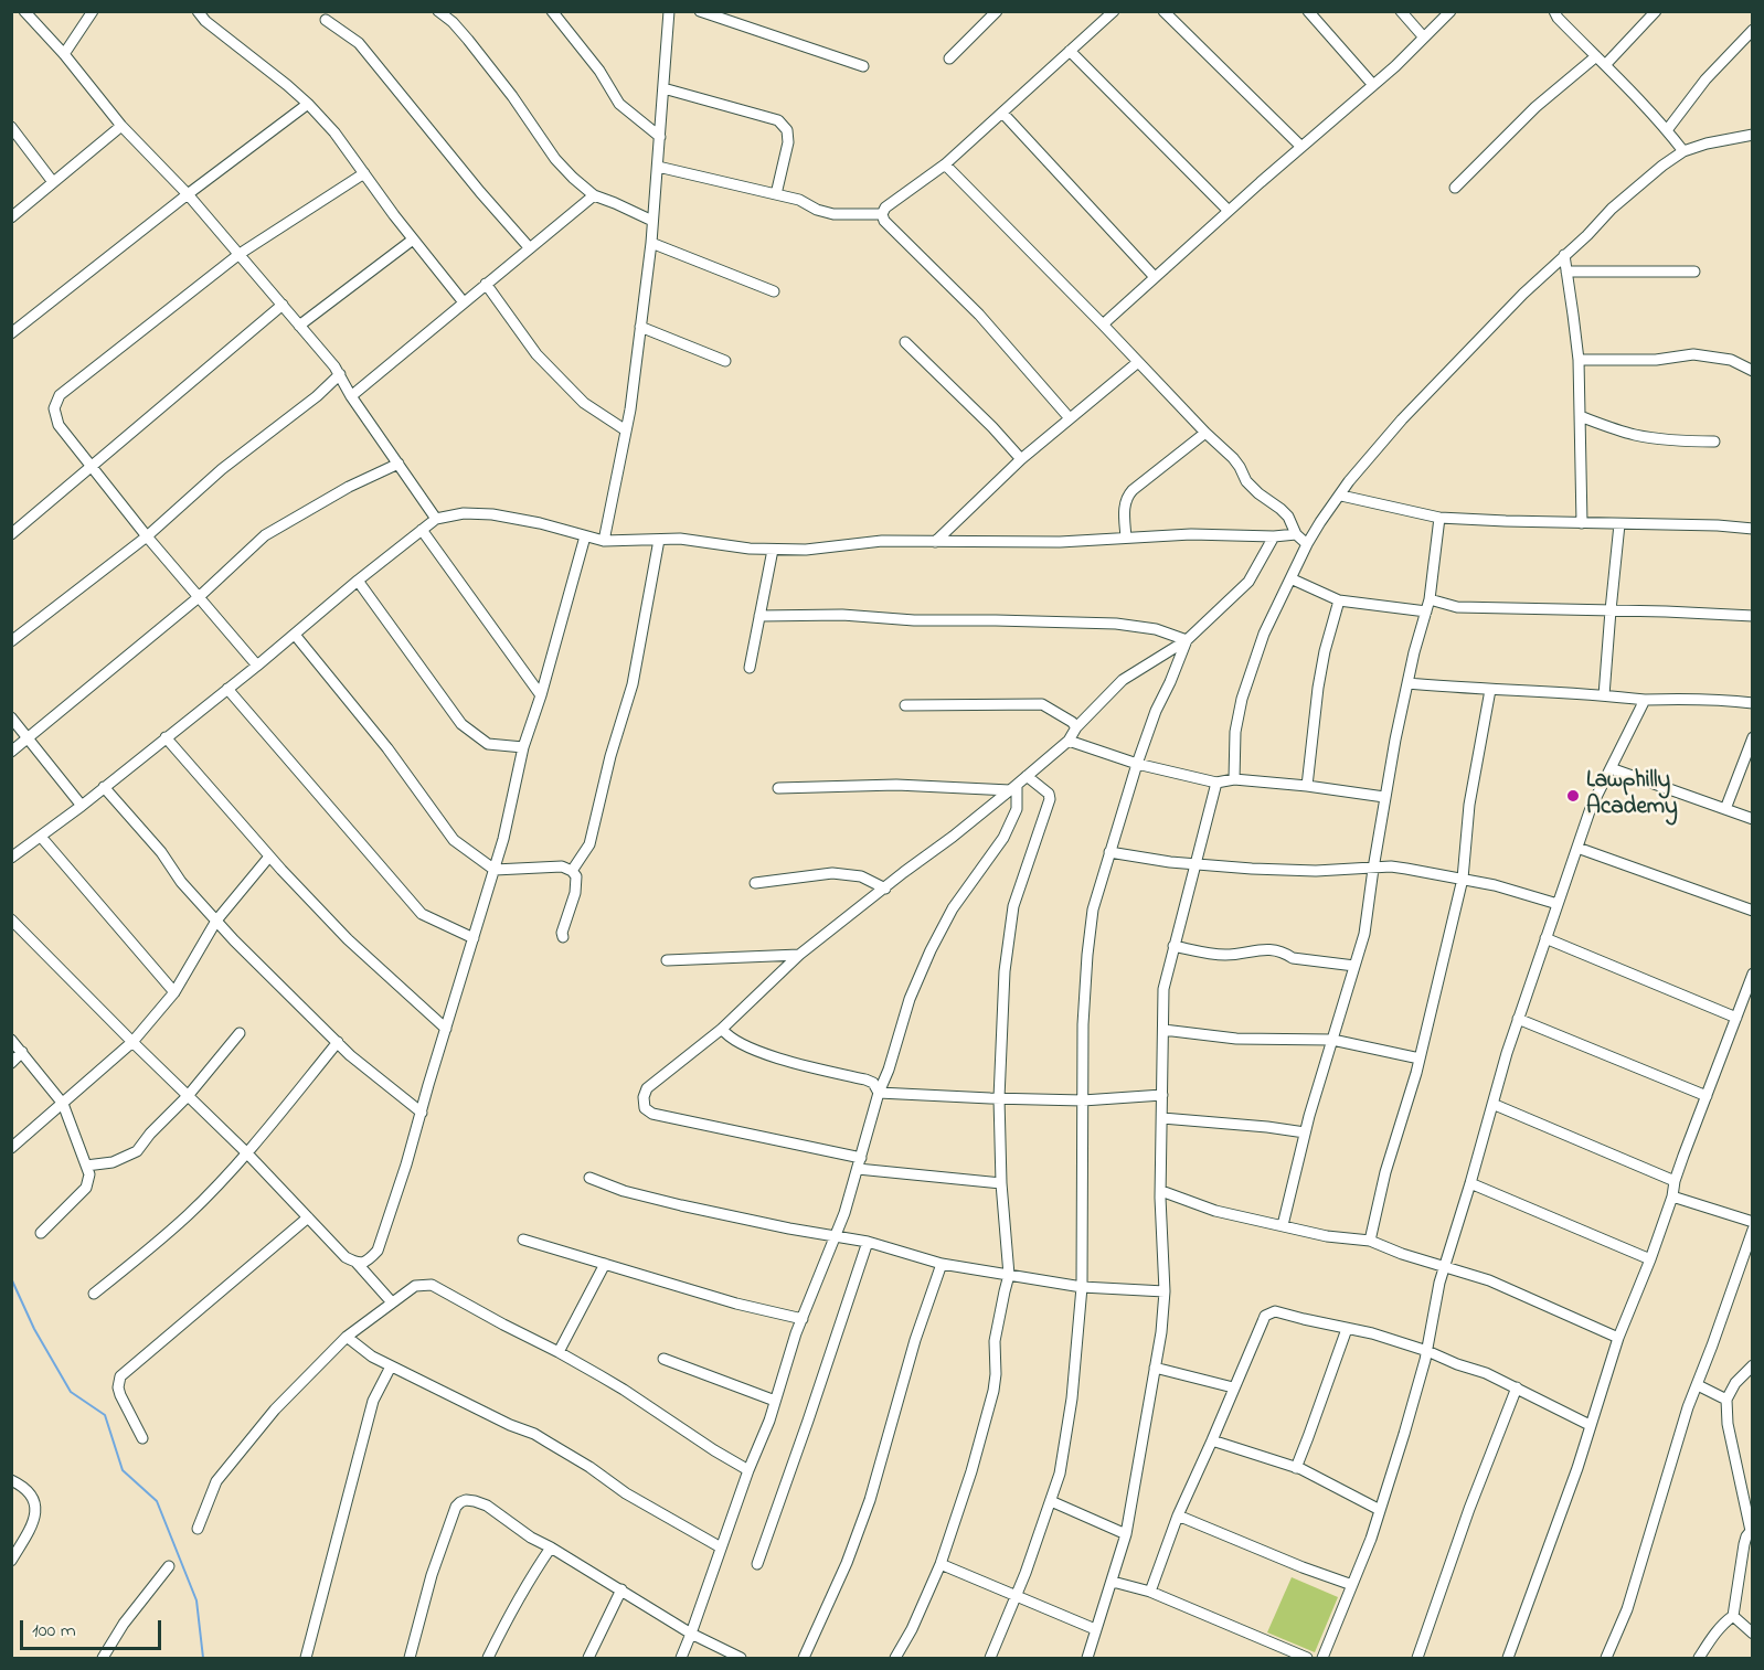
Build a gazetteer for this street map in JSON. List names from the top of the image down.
{
  "places": ["Lawphilly Academy"],
  "scale_bar": "100 m"
}
